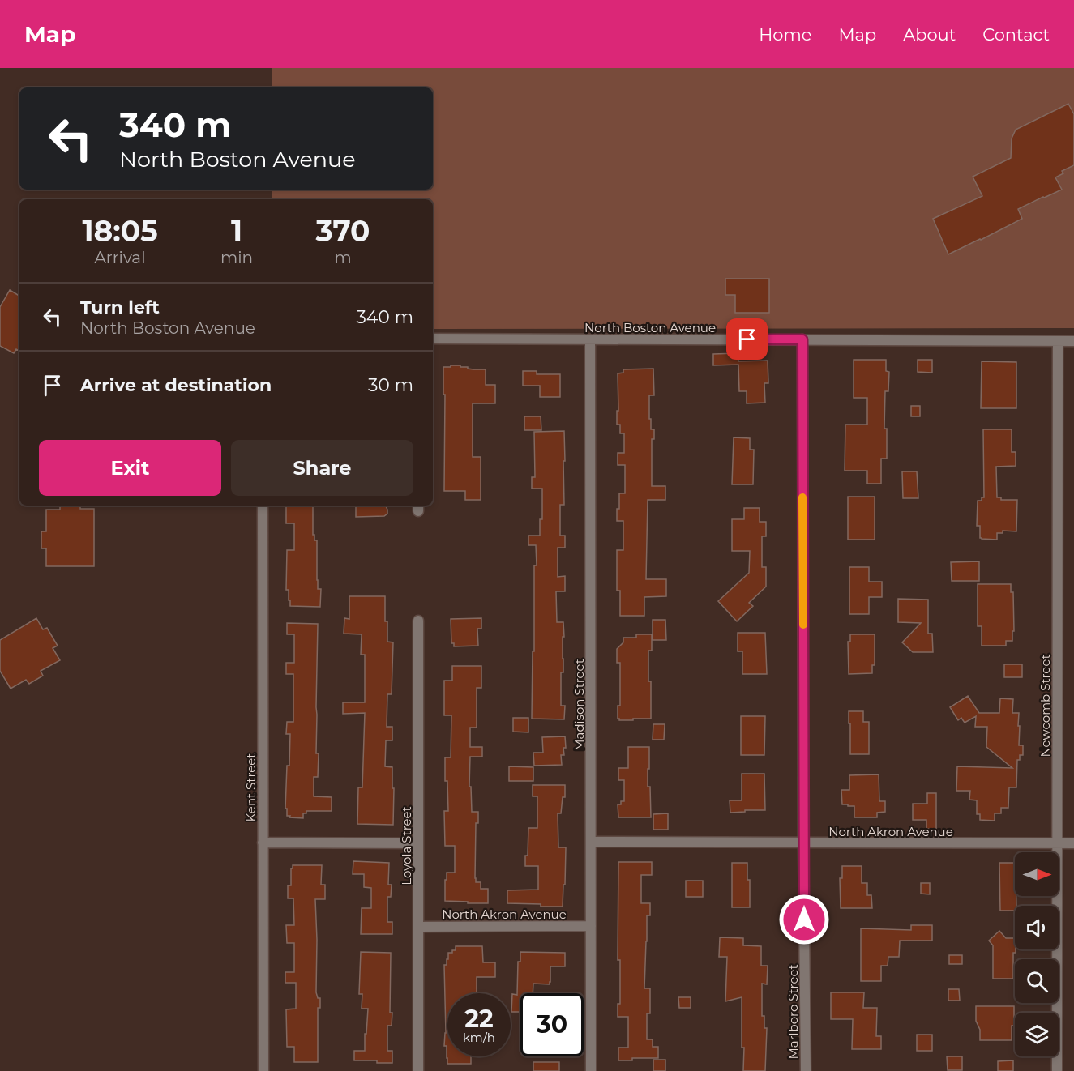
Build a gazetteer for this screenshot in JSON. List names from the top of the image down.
{
  "streets": {
    "street": [
      "North Boston Avenue",
      "Madison Street",
      "Newcomb Street",
      "Kent Street",
      "North Akron Avenue",
      "Loyola Street",
      "Marlboro Street"
    ]
  },
  "crossings": [
    ["North Boston Avenue", "Madison Street"],
    ["North Boston Avenue", "Newcomb Street"],
    ["North Boston Avenue", "Marlboro Street"],
    ["Madison Street", "North Akron Avenue"],
    ["Newcomb Street", "North Akron Avenue"],
    ["North Akron Avenue", "Loyola Street"],
    ["North Akron Avenue", "Marlboro Street"]
  ],
  "north": "right",
  "page": {
    "header": "Map",
    "nav": [
      "Home",
      "Map",
      "About",
      "Contact"
    ],
    "turn": ["340 m", "North Boston Avenue"],
    "eta": [
      "18:05",
      "Arrival",
      "1",
      "min",
      "370",
      "m"
    ],
    "list": [
      {
        "name": "Turn left",
        "note": "North Boston Avenue",
        "value": "340 m"
      },
      {
        "name": "Arrive at destination",
        "value": "30 m"
      }
    ],
    "buttons": ["Exit", "Share"],
    "speed": "22 km/h",
    "limit": "30"
  }
}
